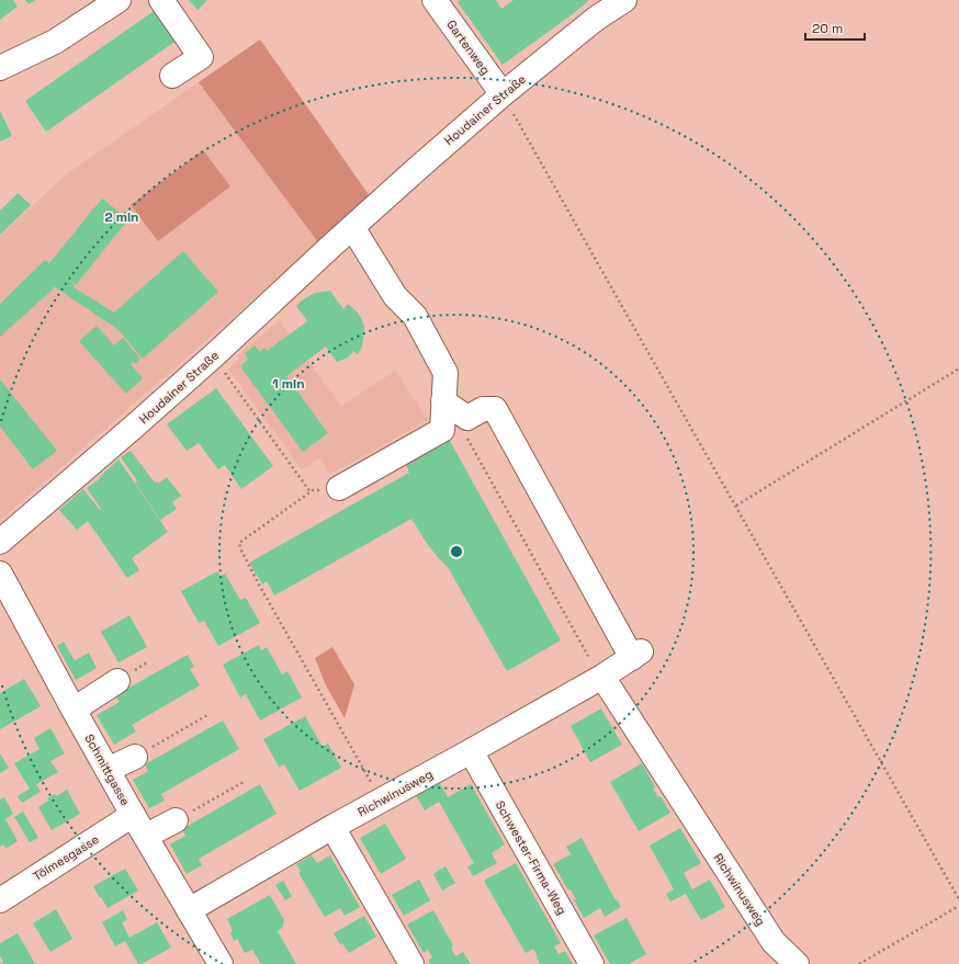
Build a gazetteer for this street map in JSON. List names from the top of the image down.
{
  "streets": {
    "street": [
      "Gartenweg",
      "Houdainer Straße",
      "Schmittgasse",
      "Richwinusweg",
      "Tölmesgasse",
      "Schwester-Firma-Weg"
    ]
  },
  "crossings": [
    ["Gartenweg", "Houdainer Straße"],
    ["Schmittgasse", "Richwinusweg"],
    ["Schmittgasse", "Tölmesgasse"],
    ["Richwinusweg", "Schwester-Firma-Weg"]
  ],
  "scale_bar": "20 m",
  "rings": ["2 min", "1 min"]
}
